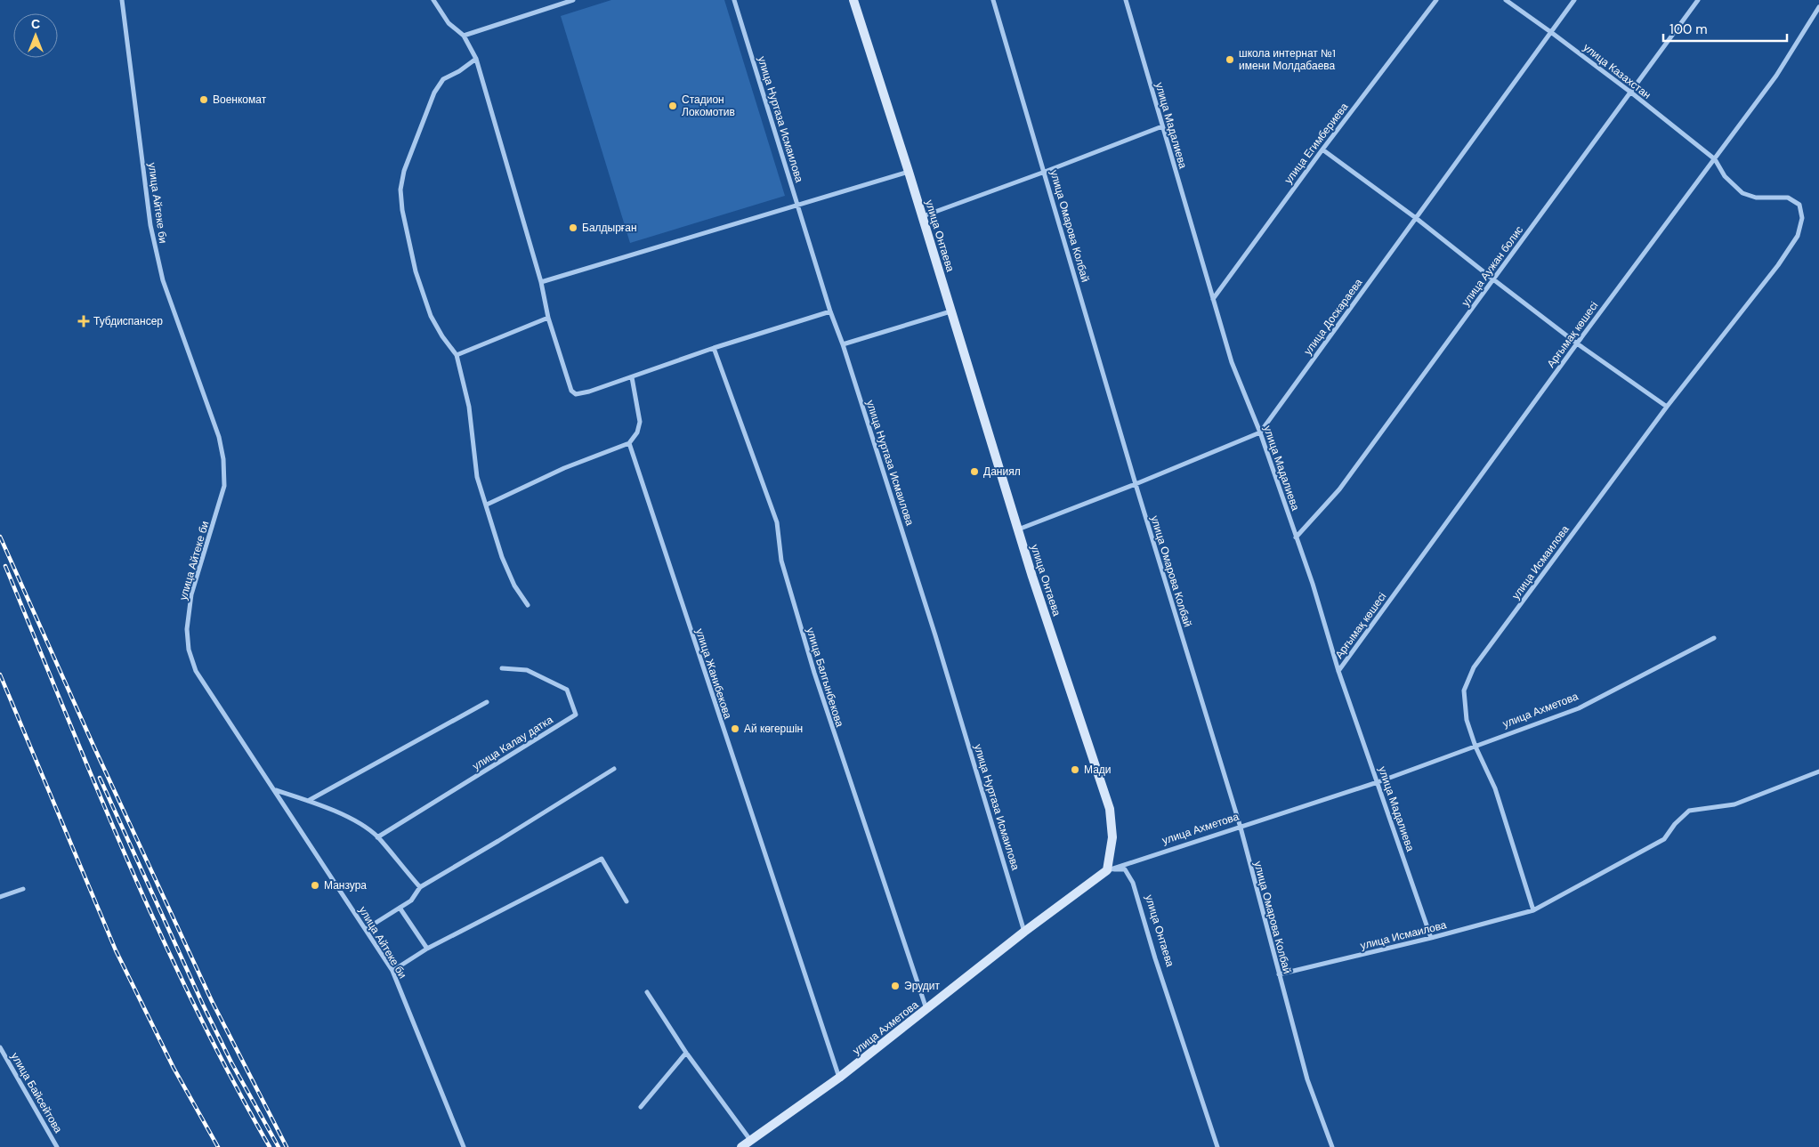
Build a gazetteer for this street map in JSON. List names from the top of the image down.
{
  "streets": {
    "main road": ["улица Онтаева", "улица Ахметова"],
    "street": [
      "улица Казахстан",
      "улица Нуртаза Исмаилова",
      "улица Мадалиева",
      "улица Егимбериева",
      "улица Айтеке би",
      "улица Омарова Колбай",
      "улица Аужан болис",
      "улица Доскараева",
      "Арғымақ көшесі",
      "улица Исмаилова",
      "улица Жанибекова",
      "улица Балгынбекова",
      "улица Калау датка",
      "улица Байсейтова"
    ]
  },
  "crossings": [
    ["улица Казахстан", "улица Аужан болис"],
    ["улица Казахстан", "улица Доскараева"],
    ["улица Казахстан", "Арғымақ көшесі"],
    ["улица Казахстан", "улица Исмаилова"],
    ["улица Нуртаза Исмаилова", "улица Ахметова"],
    ["улица Мадалиева", "улица Егимбериева"],
    ["улица Мадалиева", "улица Аужан болис"],
    ["улица Мадалиева", "улица Доскараева"],
    ["улица Мадалиева", "Арғымақ көшесі"],
    ["улица Мадалиева", "улица Исмаилова"],
    ["улица Мадалиева", "улица Ахметова"],
    ["улица Омарова Колбай", "улица Исмаилова"],
    ["улица Омарова Колбай", "улица Ахметова"],
    ["улица Онтаева", "улица Ахметова"],
    ["улица Исмаилова", "улица Ахметова"],
    ["улица Жанибекова", "улица Ахметова"],
    ["улица Балгынбекова", "улица Ахметова"]
  ],
  "places": {
    "other": [
      "школа интернат №1 имени Молдабаева",
      "Военкомат",
      "Стадион Локомотив",
      "Балдырған",
      "Даниял",
      "Ай көгершін",
      "Мади",
      "Манзура",
      "Эрудит"
    ],
    "health": ["Тубдиспансер"]
  },
  "scale_bar": "100 m",
  "north": "top"
}
